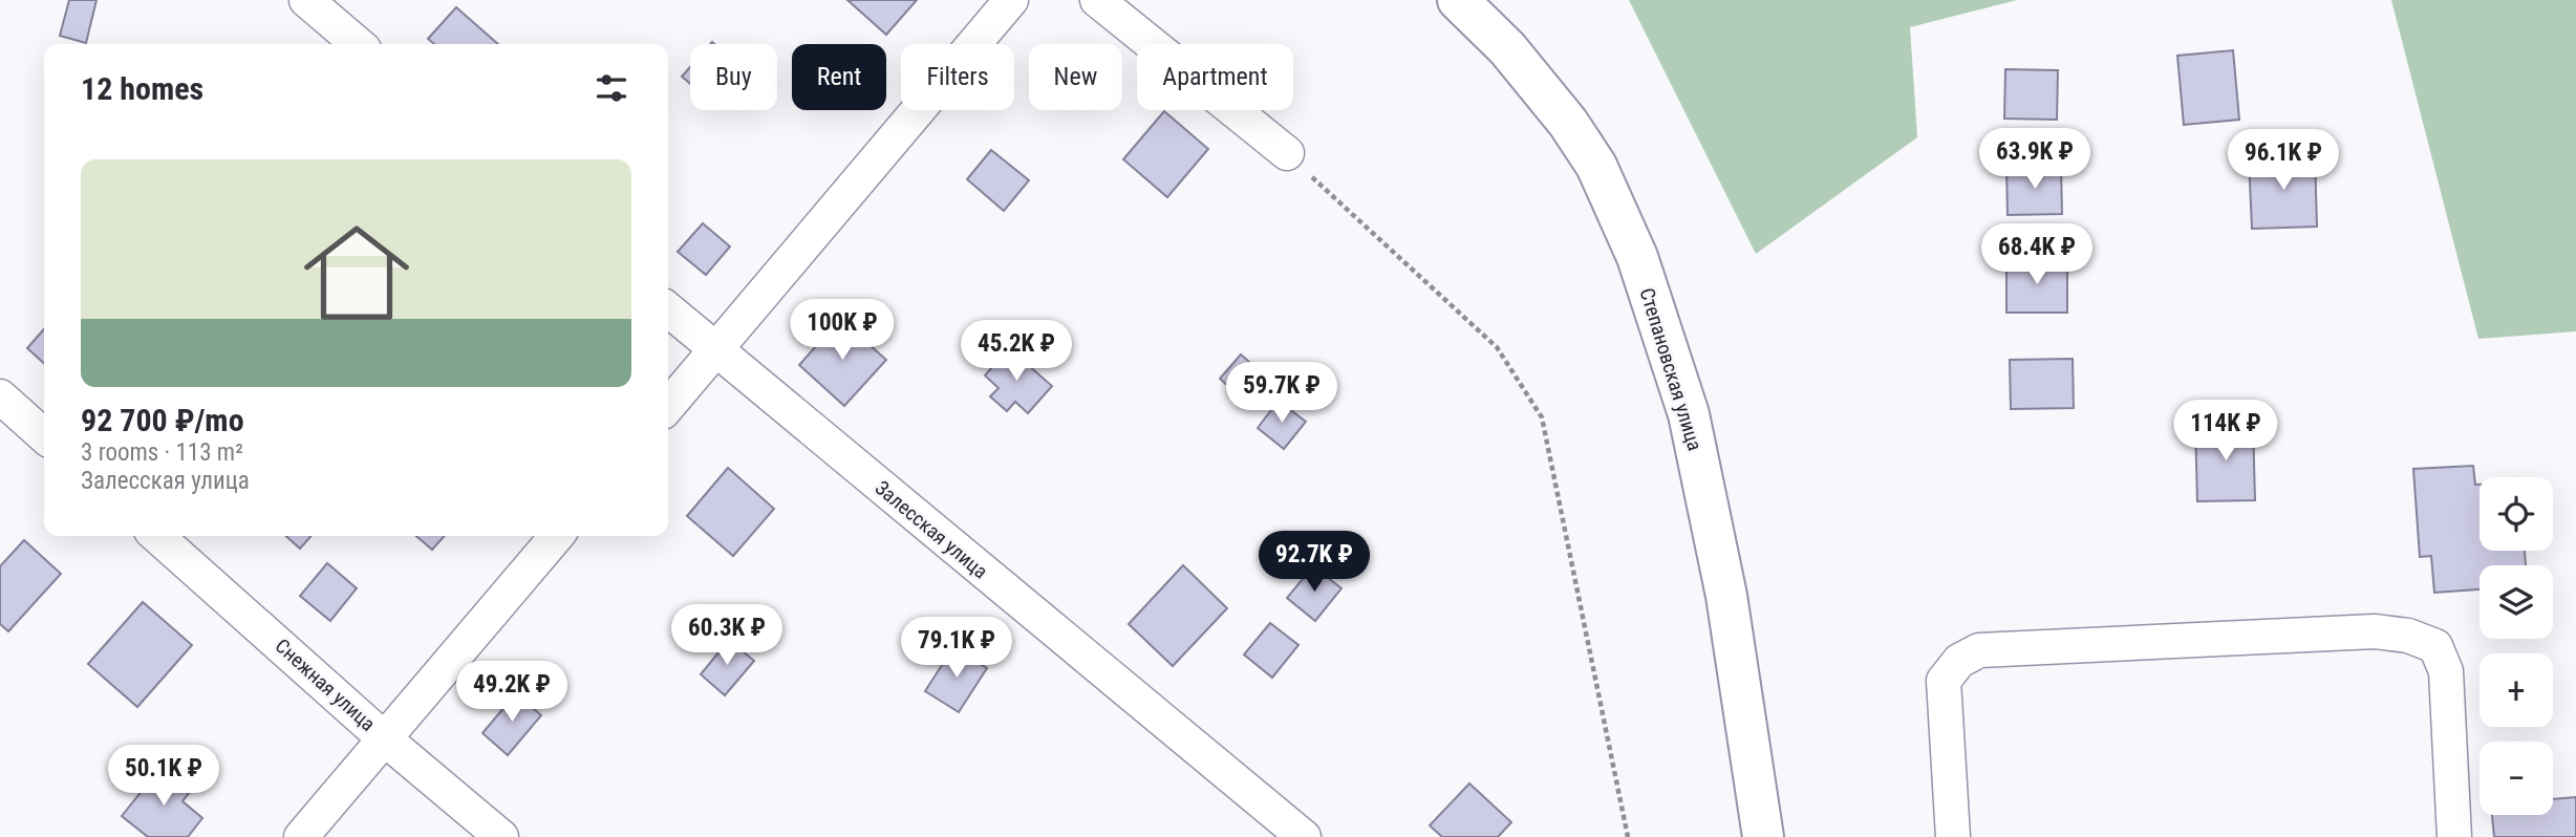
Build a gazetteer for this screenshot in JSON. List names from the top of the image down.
{
  "streets": {
    "street": ["Степановская улица", "Залесская улица", "Снежная улица"]
  },
  "page": {
    "chip": [
      "Buy",
      "Rent",
      "Filters",
      "New",
      "Apartment"
    ],
    "heading": "12 homes",
    "price": [
      "63.9K ₽",
      "96.1K ₽",
      "68.4K ₽",
      "100K ₽",
      "45.2K ₽",
      "59.7K ₽",
      "114K ₽",
      "92.7K ₽",
      "60.3K ₽",
      "79.1K ₽",
      "49.2K ₽",
      "50.1K ₽"
    ],
    "list": [
      {
        "name": "92 700 ₽/mo",
        "note": "3 rooms · 113 m² · Залесская улица"
      }
    ],
    "map_buttons": ["+", "−"]
  }
}
